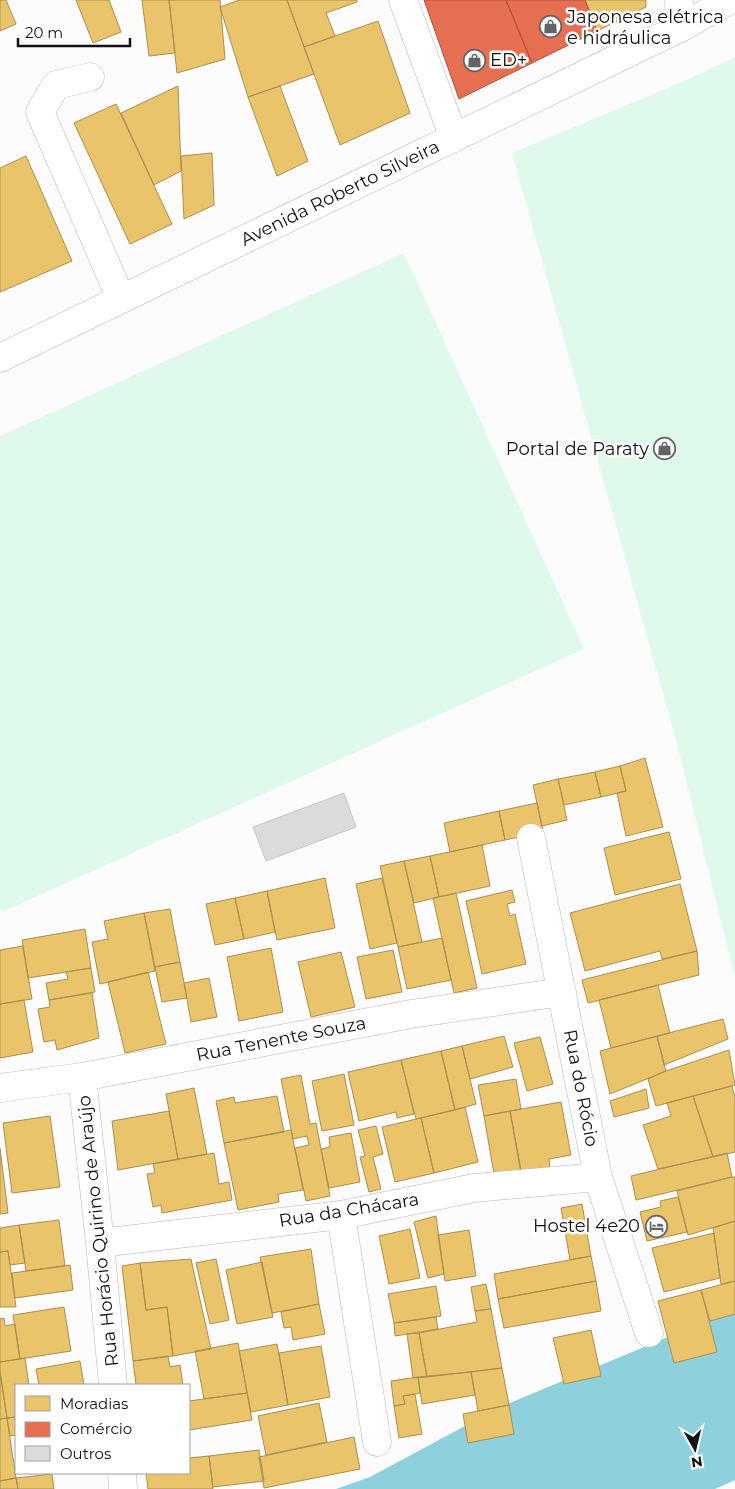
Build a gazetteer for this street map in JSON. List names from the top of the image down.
{
  "streets": {
    "street": [
      "Avenida Roberto Silveira",
      "Rua Tenente Souza",
      "Rua do Rócio",
      "Rua da Chácara",
      "Rua Horácio Quirino de Araújo"
    ]
  },
  "crossings": [
    ["Rua Tenente Souza", "Rua do Rócio"],
    ["Rua Tenente Souza", "Rua Horácio Quirino de Araújo"],
    ["Rua do Rócio", "Rua da Chácara"],
    ["Rua da Chácara", "Rua Horácio Quirino de Araújo"]
  ],
  "places": {
    "shop": ["Japonesa elétrica e hidráulica", "ED+", "Portal de Paraty"],
    "hotel": ["Hostel 4e20"]
  },
  "legend": ["Moradias", "Comércio", "Outros"],
  "scale_bar": "20 m",
  "north": "bottom"
}
